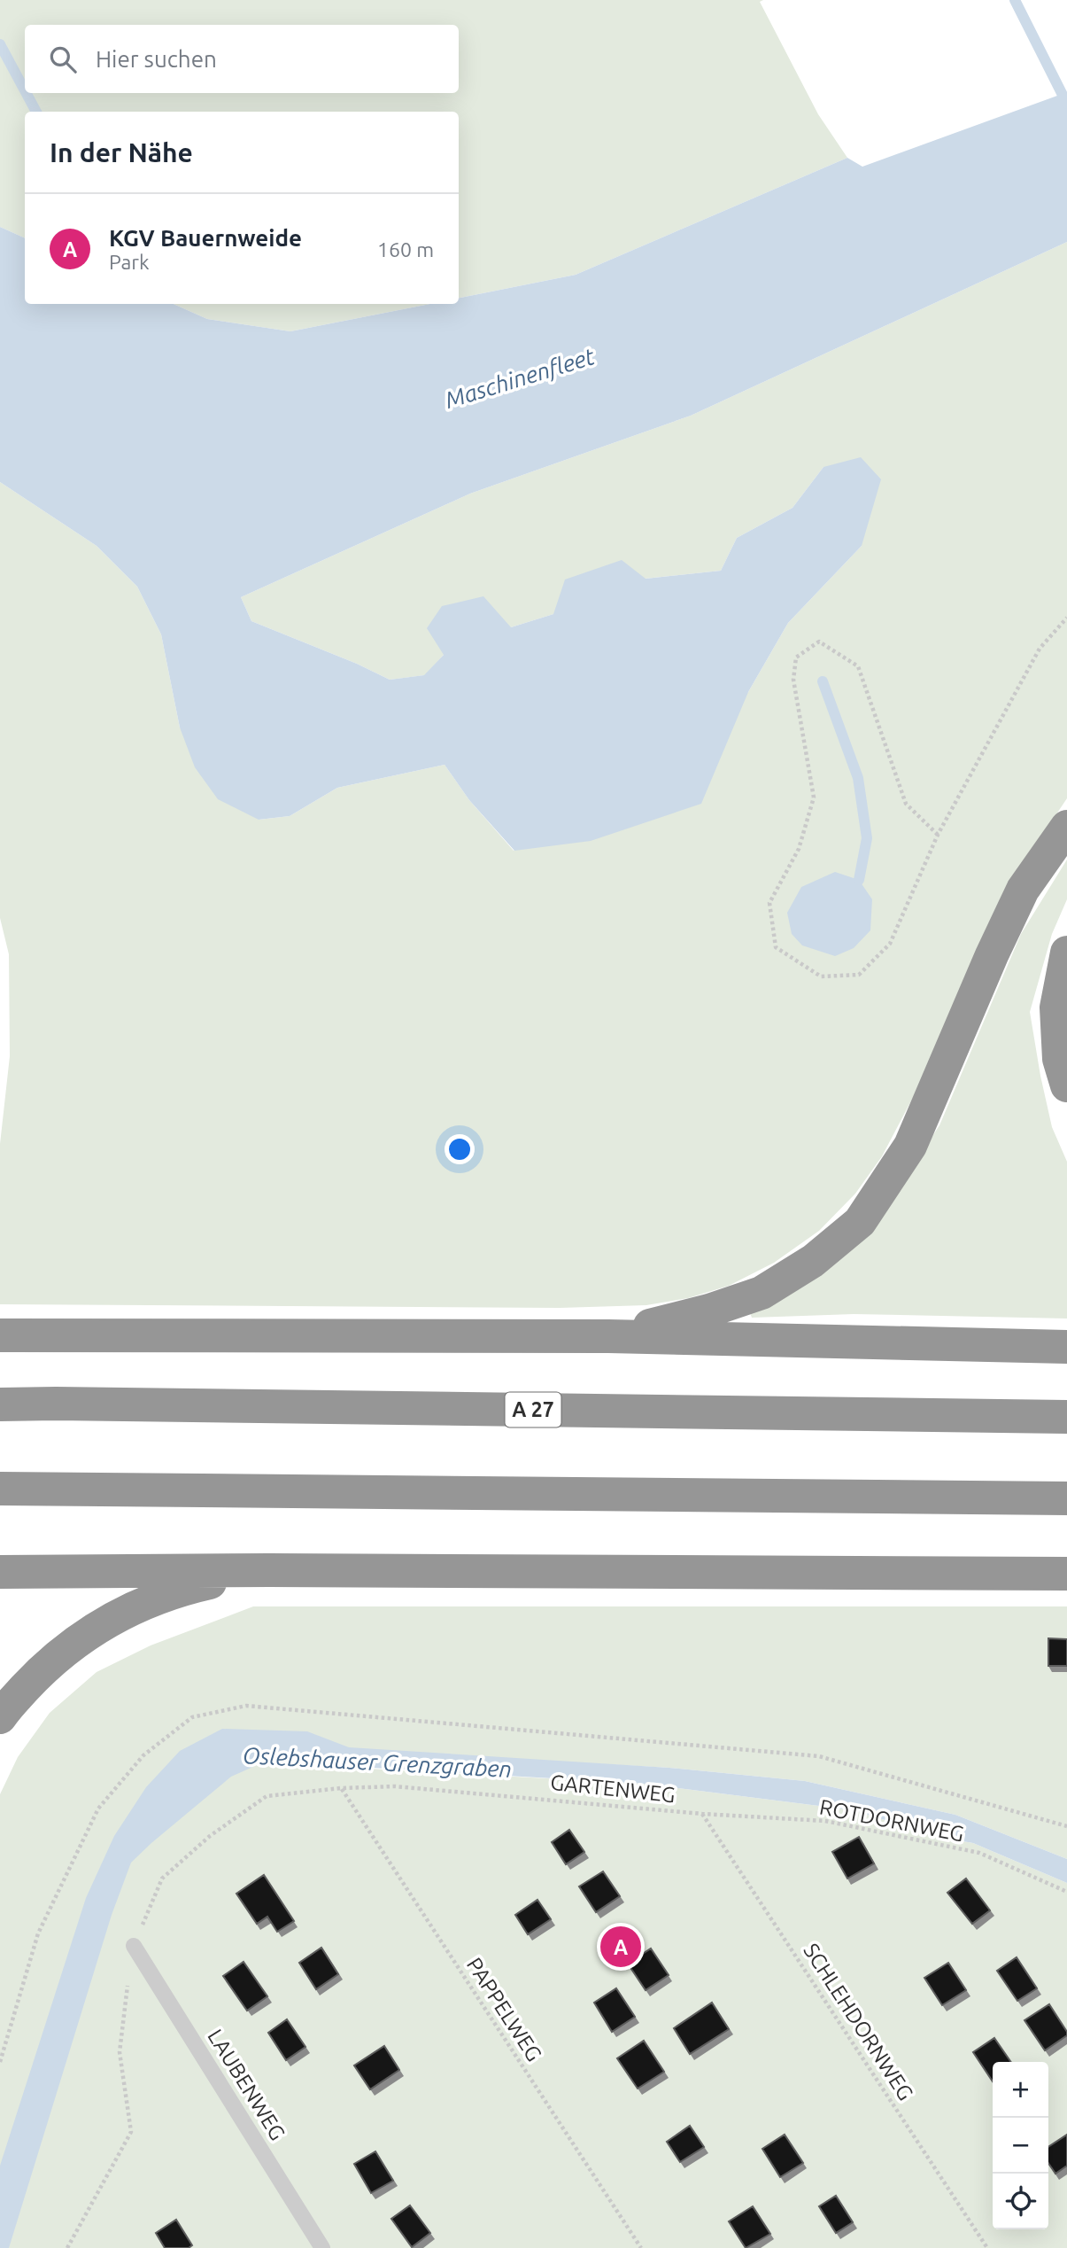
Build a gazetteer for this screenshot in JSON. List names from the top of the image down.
{
  "streets": {
    "highway": ["A 27"],
    "lane": ["LAUBENWEG"],
    "path": [
      "GARTENWEG",
      "ROTDORNWEG",
      "PAPPELWEG",
      "SCHLEHDORNWEG"
    ]
  },
  "crossings": [
    ["GARTENWEG", "ROTDORNWEG"],
    ["GARTENWEG", "PAPPELWEG"],
    ["GARTENWEG", "SCHLEHDORNWEG"],
    ["GARTENWEG", "LAUBENWEG"],
    ["ROTDORNWEG", "SCHLEHDORNWEG"]
  ],
  "water": ["Maschinenfleet", "Oslebshauser Grenzgraben"],
  "page": {
    "search": "Hier suchen",
    "heading": "In der Nähe",
    "list": [
      {
        "mark": "A",
        "name": "KGV Bauernweide",
        "note": "Park",
        "value": "160 m"
      }
    ],
    "pins": "A",
    "map_buttons": ["+", "−"]
  }
}
